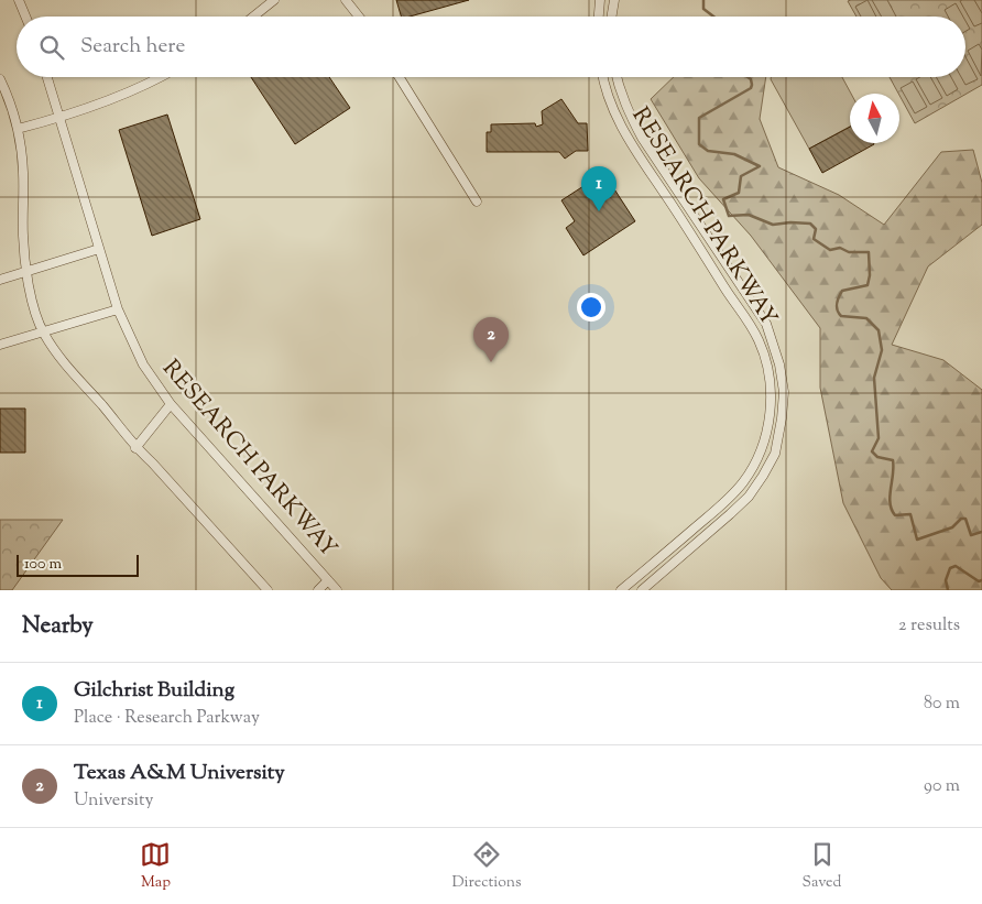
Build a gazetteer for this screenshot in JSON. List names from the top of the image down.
{
  "streets": {
    "street": ["RESEARCH PARKWAY"]
  },
  "scale_bar": "100 m",
  "north": "top",
  "page": {
    "search": "Search here",
    "pins": ["1", "2"],
    "scale": "100 m",
    "heading": ["Nearby", "2 results"],
    "list": [
      {
        "mark": "1",
        "name": "Gilchrist Building",
        "note": "Place · Research Parkway",
        "value": "80 m"
      },
      {
        "mark": "2",
        "name": "Texas A&M University",
        "note": "University",
        "value": "90 m"
      }
    ],
    "nav": ["Map", "Directions", "Saved"]
  }
}
